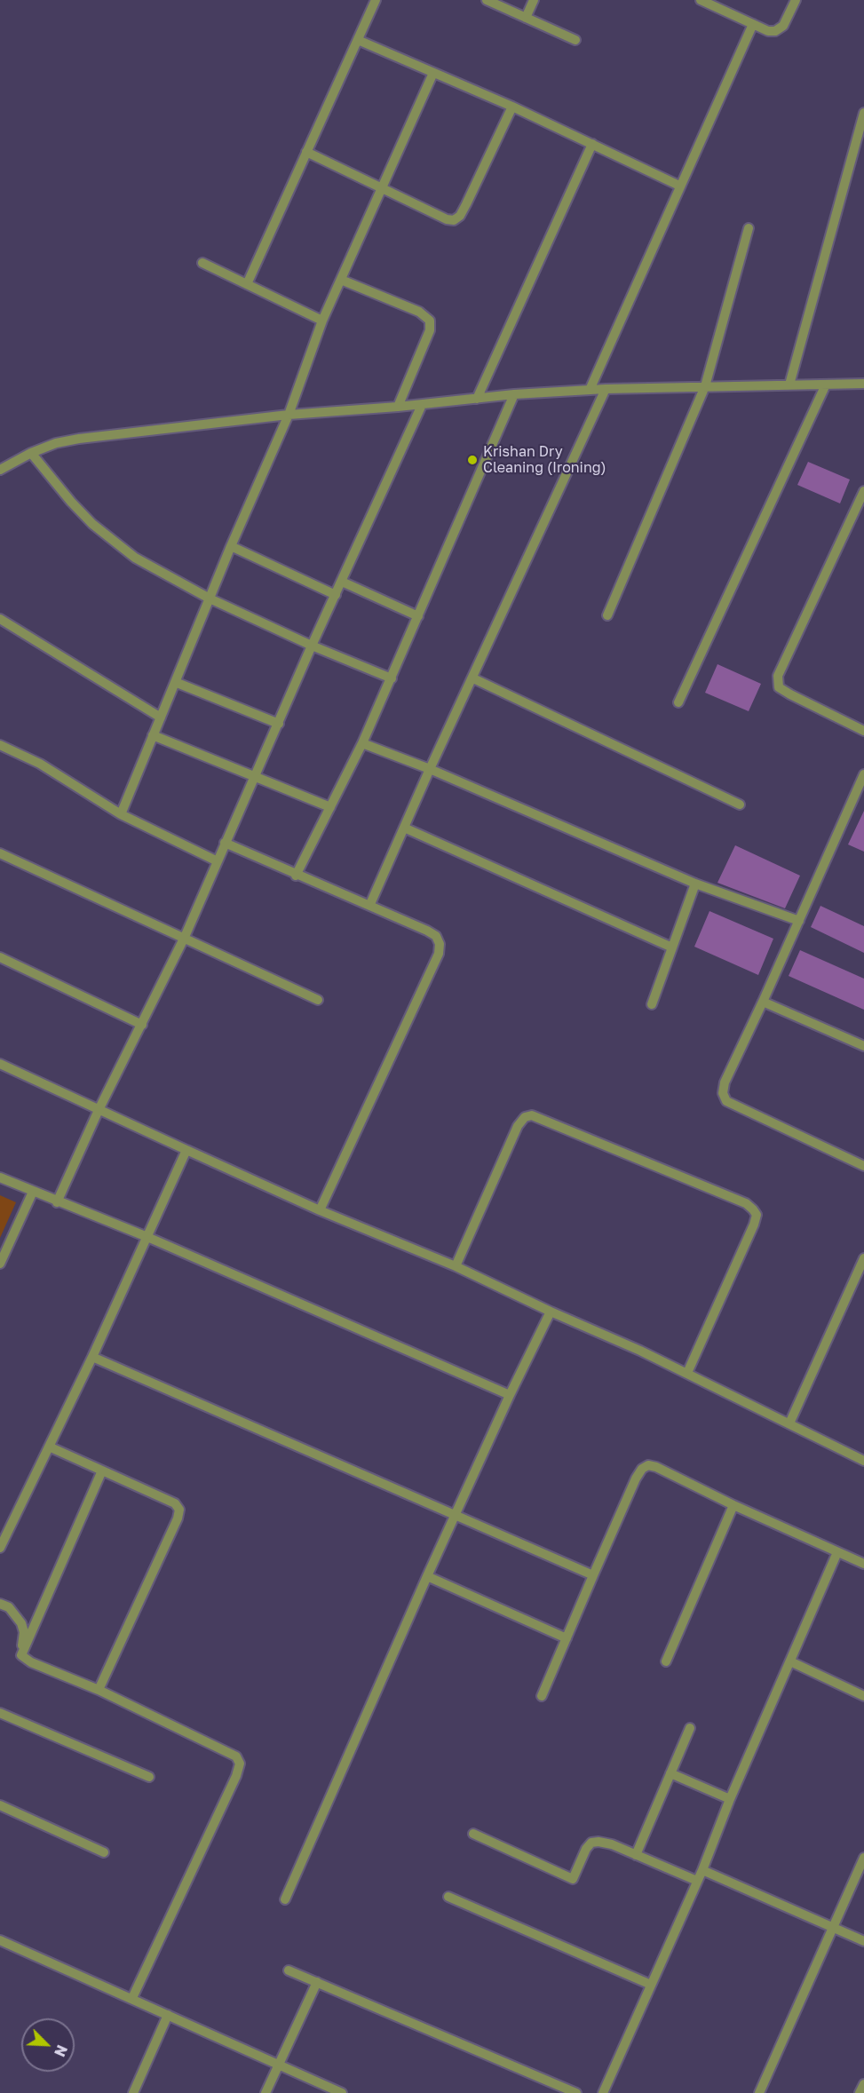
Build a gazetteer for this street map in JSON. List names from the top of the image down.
{
  "places": ["Krishan Dry Cleaning (Ironing)"],
  "north": "bottom right"
}
